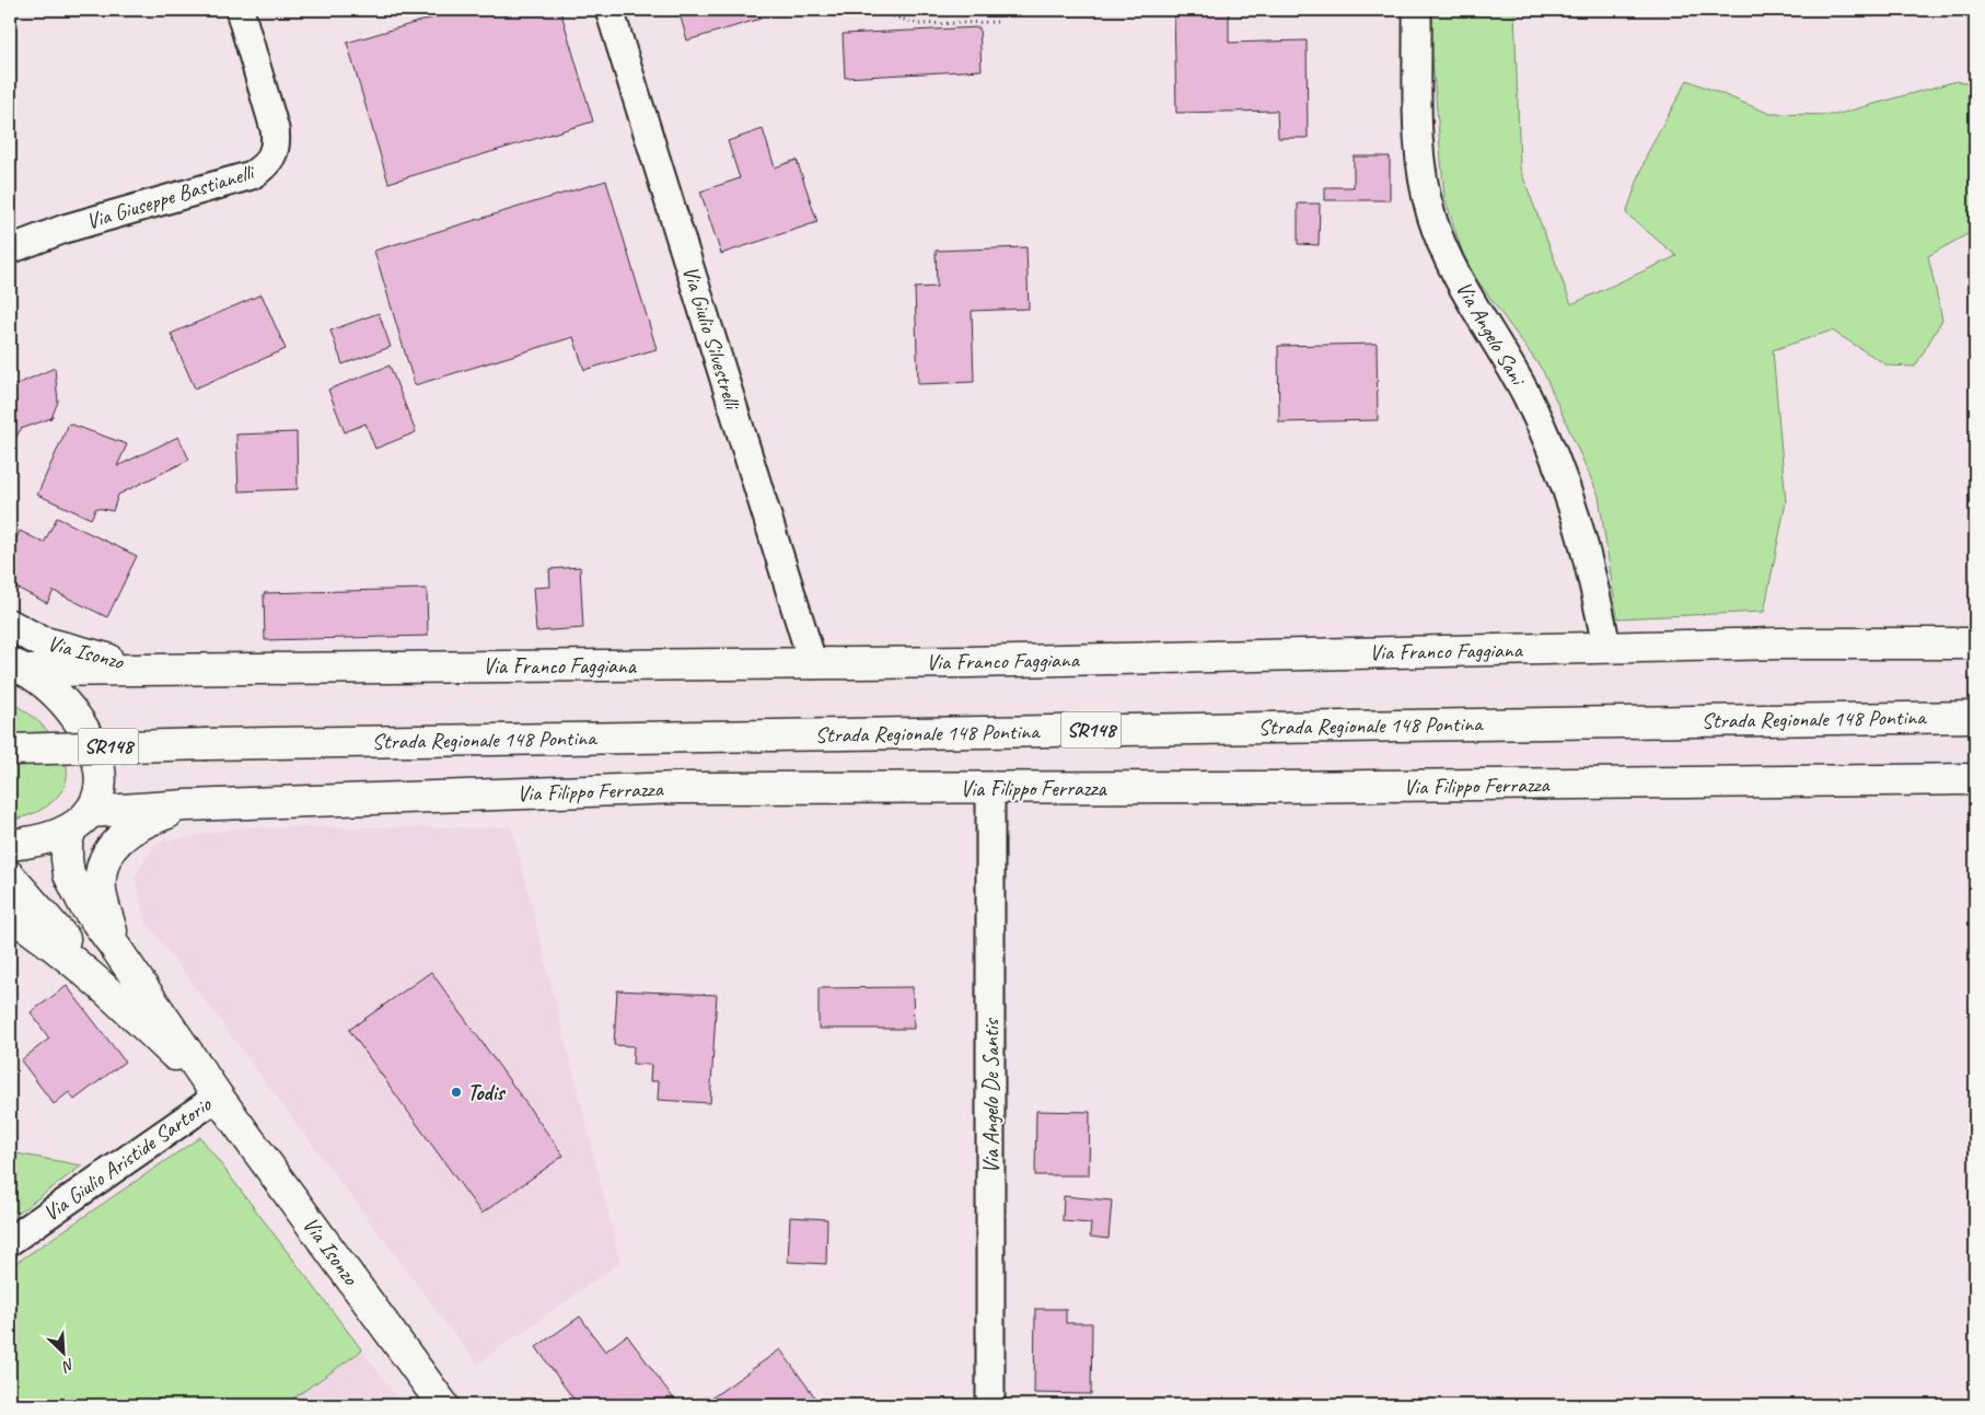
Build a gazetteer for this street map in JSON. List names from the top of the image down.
{
  "streets": {
    "street": [
      "Via Giuseppe Bastianelli",
      "Via Angelo Sani",
      "Via Giulio Silvestrelli",
      "Via Franco Faggiana",
      "Via Isonzo",
      "Strada Regionale 148 Pontina",
      "SR148",
      "Via Filippo Ferrazza",
      "Via Angelo De Santis",
      "Via Giulio Aristide Sartorio"
    ]
  },
  "crossings": [
    ["Via Angelo Sani", "Via Franco Faggiana"],
    ["Via Giulio Silvestrelli", "Via Franco Faggiana"],
    ["Via Franco Faggiana", "Via Isonzo"],
    ["Via Isonzo", "Via Filippo Ferrazza"],
    ["Via Isonzo", "Via Giulio Aristide Sartorio"],
    ["Via Filippo Ferrazza", "Via Angelo De Santis"]
  ],
  "places": ["Todis"],
  "north": "bottom right"
}
